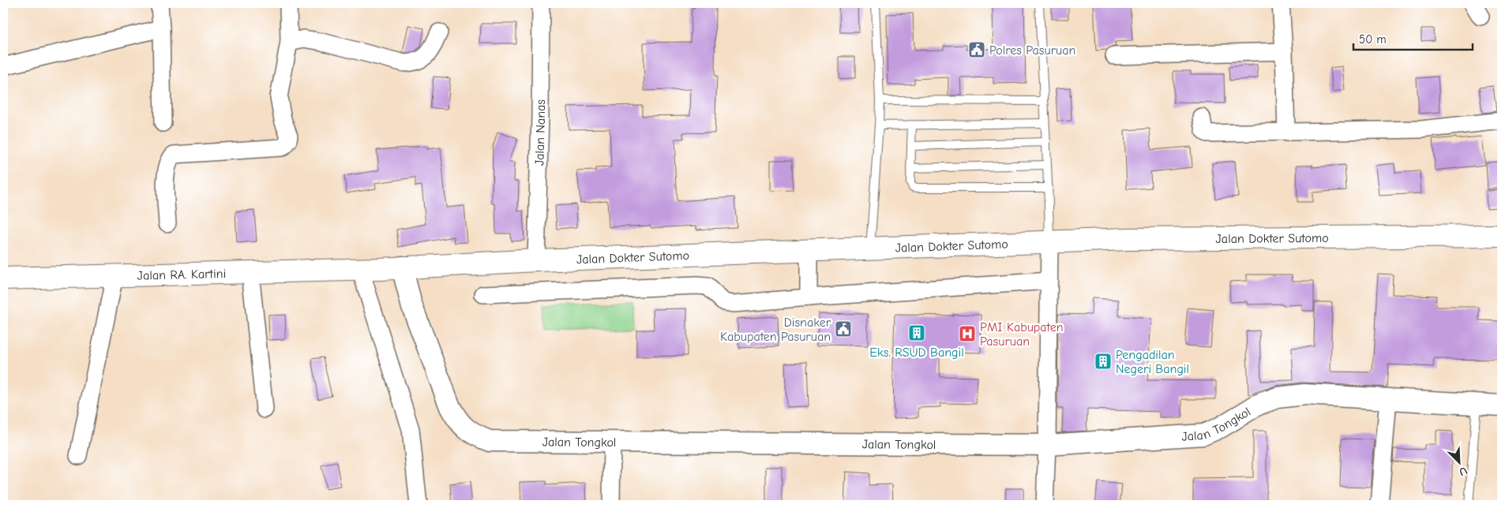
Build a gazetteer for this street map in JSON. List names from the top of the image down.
{
  "streets": {
    "highway": ["Jalan Dokter Sutomo", "Jalan RA. Kartini"],
    "street": ["Jalan Nanas", "Jalan Tongkol"]
  },
  "crossings": [
    ["Jalan Nanas", "Jalan Dokter Sutomo"],
    ["Jalan Dokter Sutomo", "Jalan RA. Kartini"],
    ["Jalan Dokter Sutomo", "Jalan Tongkol"]
  ],
  "places": {
    "public building": ["Polres Pasuruan", "Disnaker Kabupaten Pasuruan"],
    "building": ["Eks. RSUD Bangil", "Pengadilan Negeri Bangil"],
    "hospital": ["PMI Kabupaten Pasuruan"]
  },
  "scale_bar": "50 m",
  "north": "bottom right"
}
